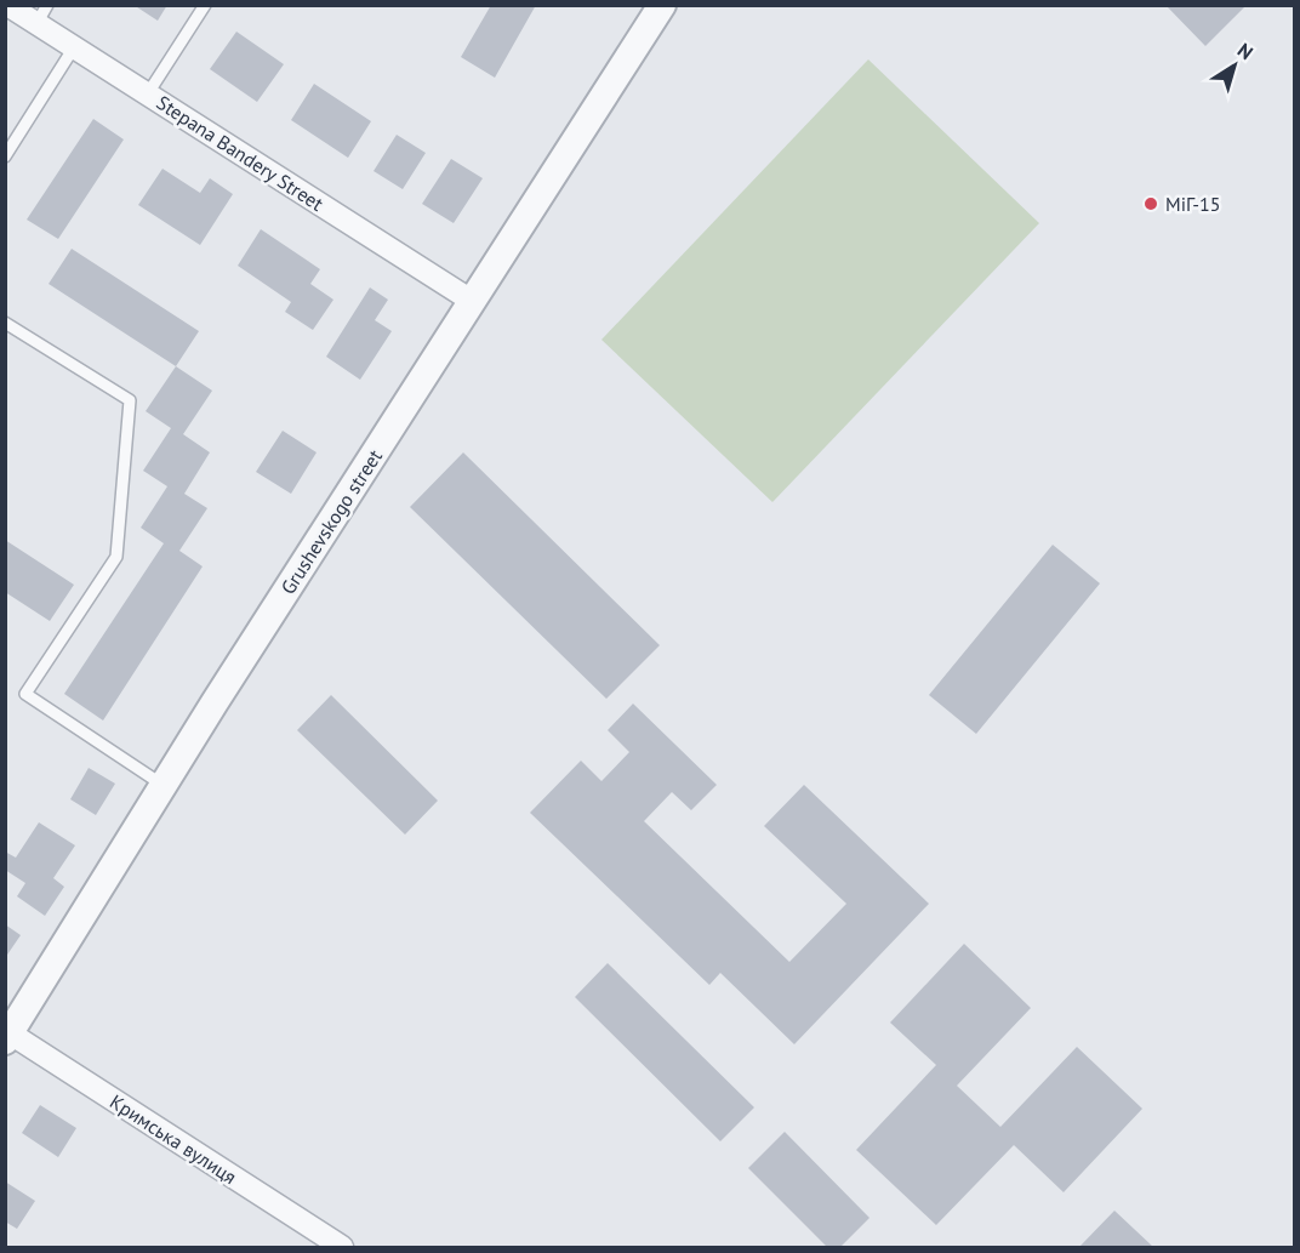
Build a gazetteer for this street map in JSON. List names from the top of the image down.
{
  "streets": {
    "street": ["Stepana Bandery Street", "Grushevskogo street", "Кримська вулиця"]
  },
  "crossings": [
    ["Stepana Bandery Street", "Grushevskogo street"],
    ["Grushevskogo street", "Кримська вулиця"]
  ],
  "places": ["МіГ-15"],
  "north": "top right"
}
